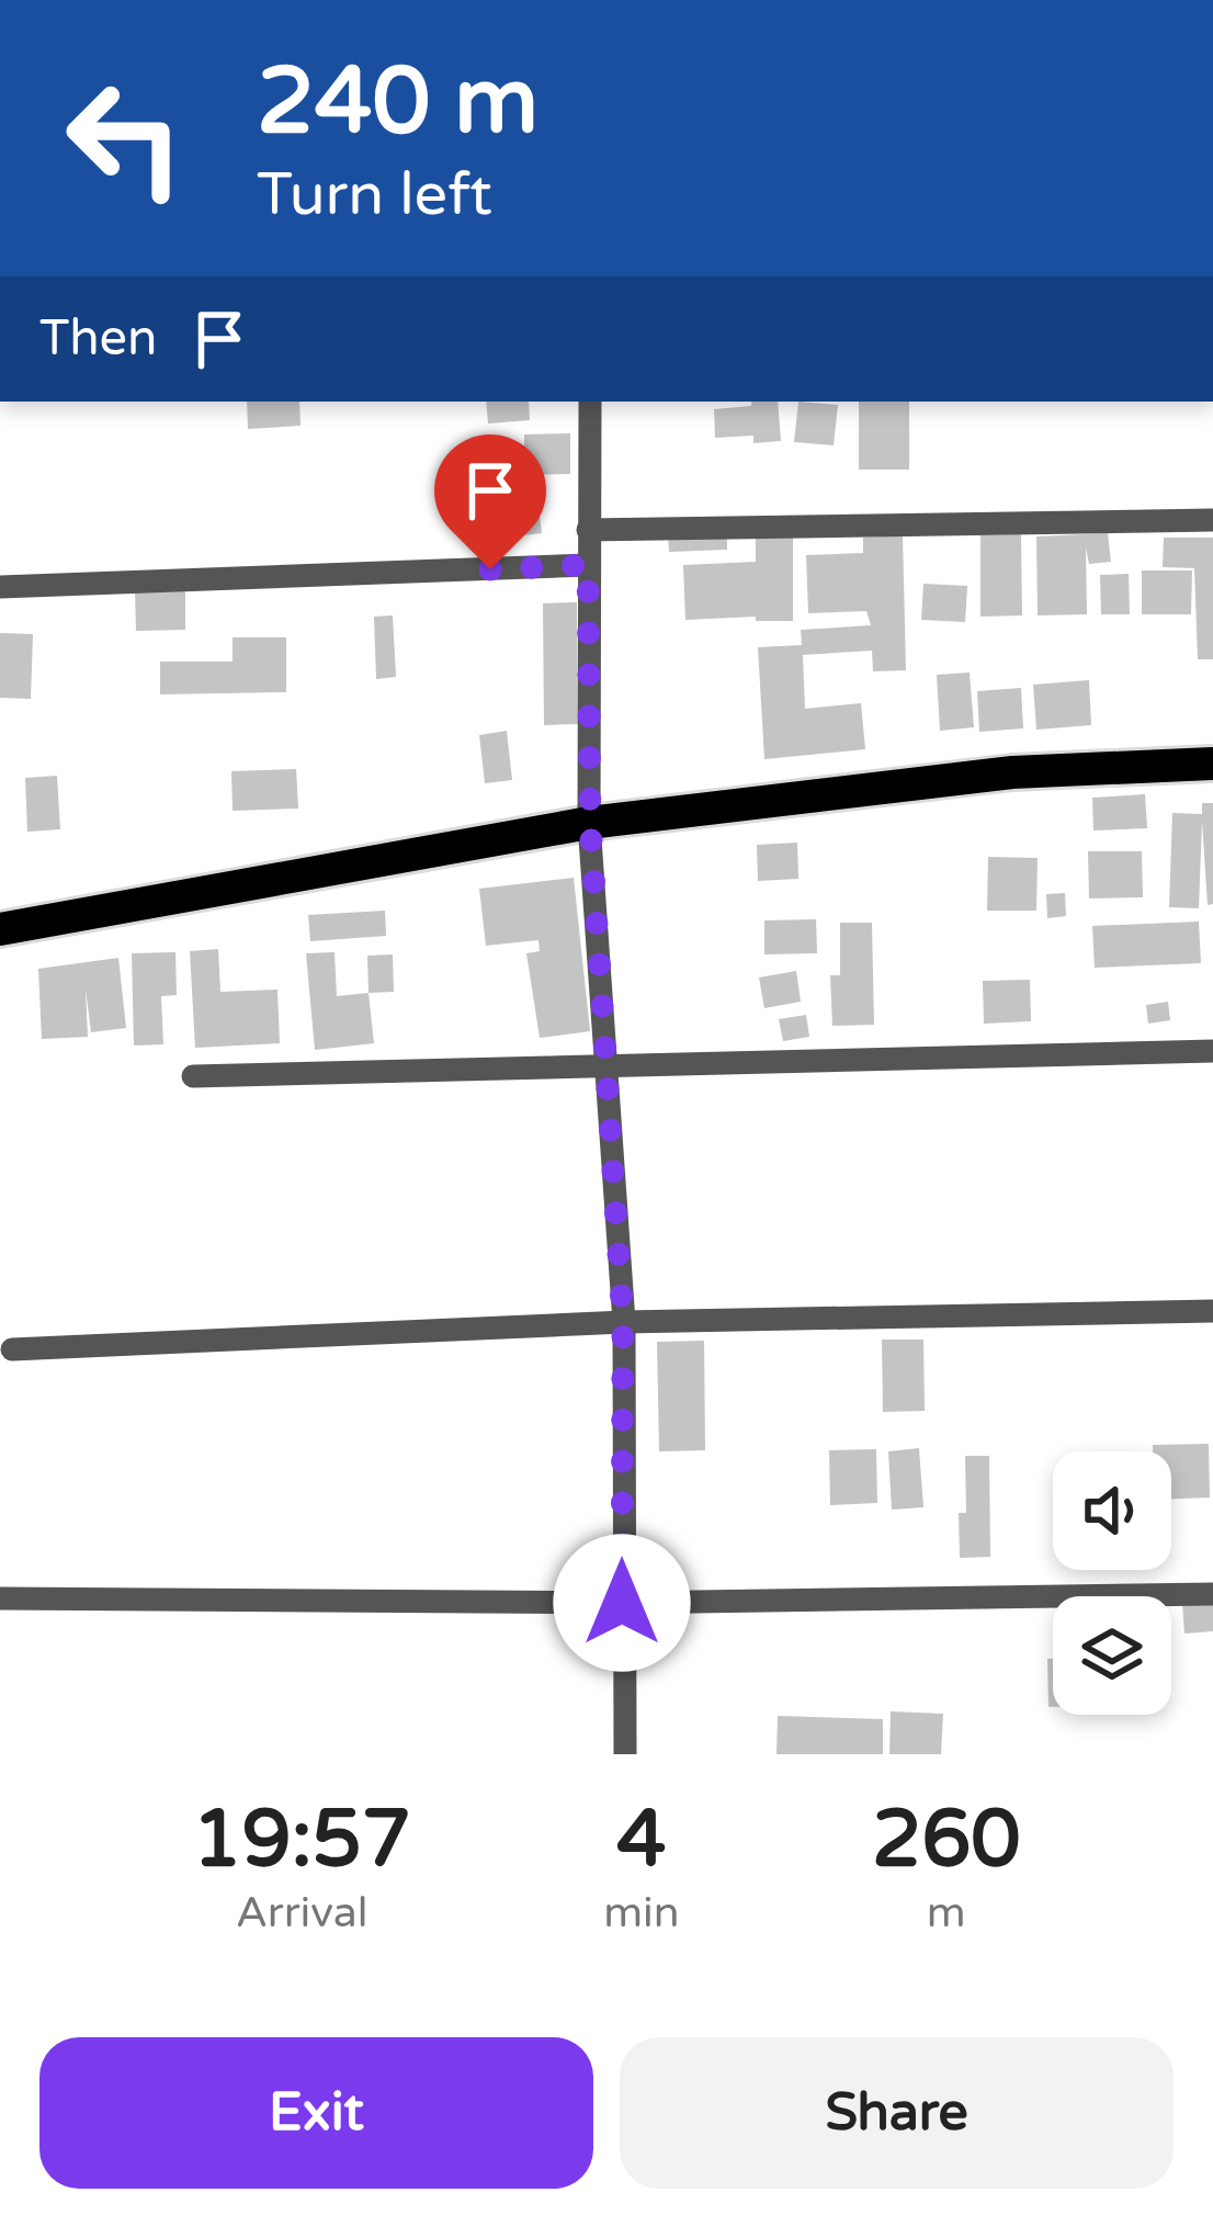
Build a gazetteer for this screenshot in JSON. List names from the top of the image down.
{
  "page": {
    "turn": ["240 m", "Turn left"],
    "then": "Then",
    "eta": [
      "19:57",
      "Arrival",
      "4",
      "min",
      "260",
      "m"
    ],
    "buttons": ["Exit", "Share"]
  }
}
